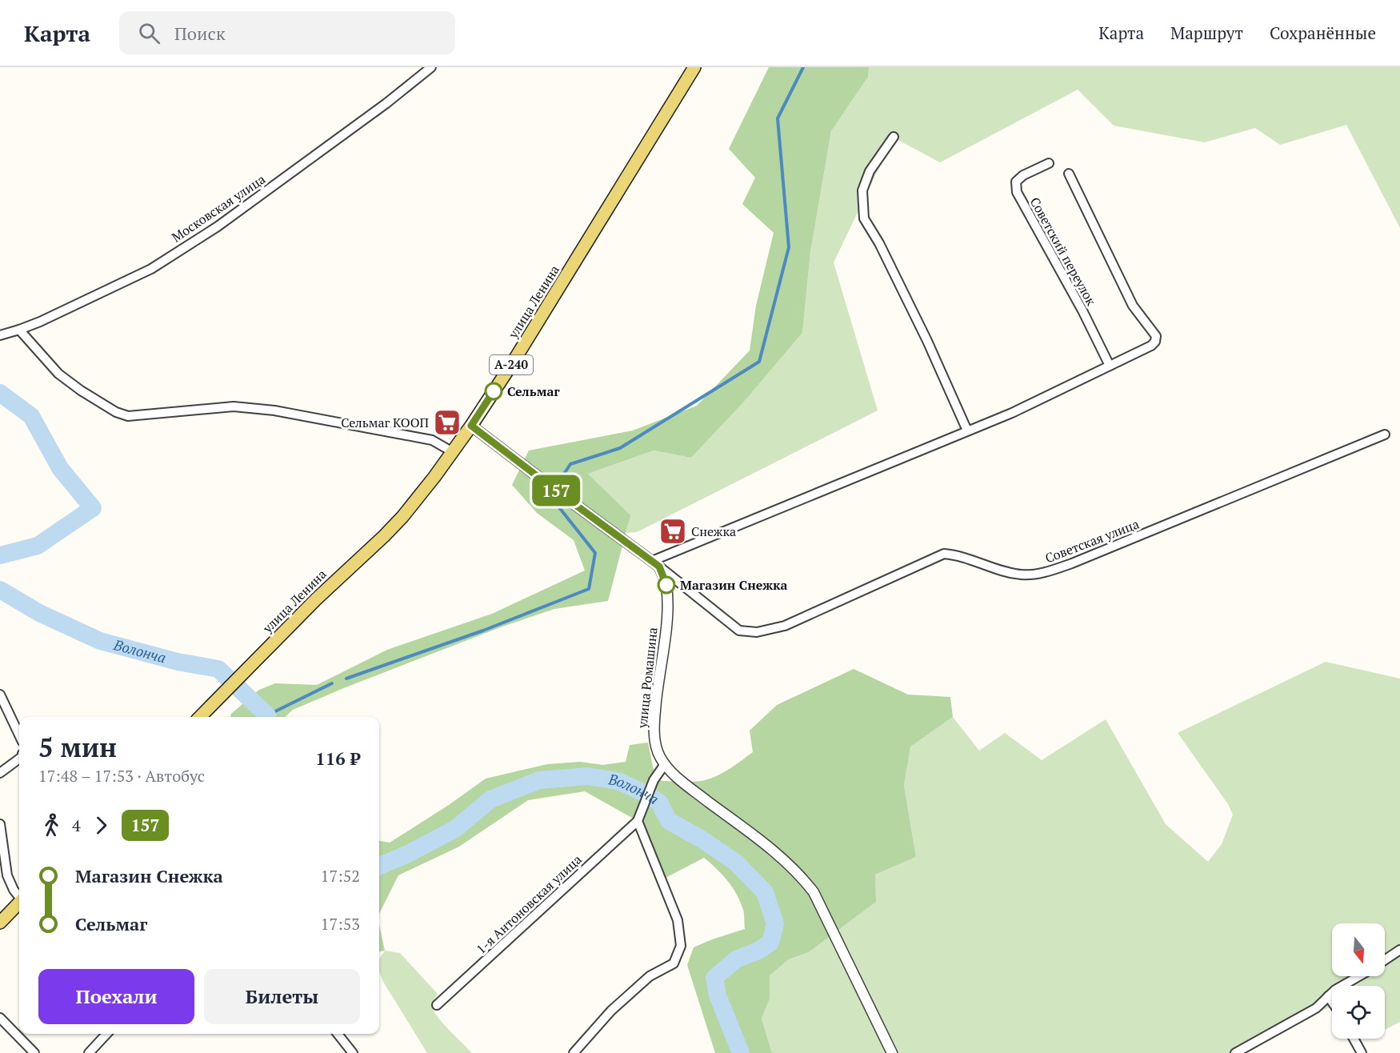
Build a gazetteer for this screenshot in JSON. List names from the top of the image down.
{
  "streets": {
    "main road": ["улица Ленина", "А-240"],
    "street": [
      "Московская улица",
      "Советский переулок",
      "Советская улица",
      "улица Ромашина",
      "1-я Антоновская улица"
    ]
  },
  "crossings": [
    ["Советская улица", "улица Ромашина"]
  ],
  "water": ["Волонча"],
  "places": {
    "other": ["Сельмаг", "Магазин Снежка"],
    "supermarket": ["Сельмаг КООП", "Снежка"]
  },
  "lines": ["bus line 157"],
  "north": "bottom",
  "page": {
    "header": "Карта",
    "search": "Поиск",
    "nav": ["Карта", "Маршрут", "Сохранённые"],
    "on_map": "157",
    "heading": ["5 мин", "17:48 – 17:53 · Автобус", "116 ₽"],
    "legs": ["4", "157"],
    "list": [
      {
        "name": "Магазин Снежка",
        "value": "17:52"
      },
      {
        "name": "Сельмаг",
        "value": "17:53"
      }
    ],
    "buttons": ["Поехали", "Билеты"]
  }
}
